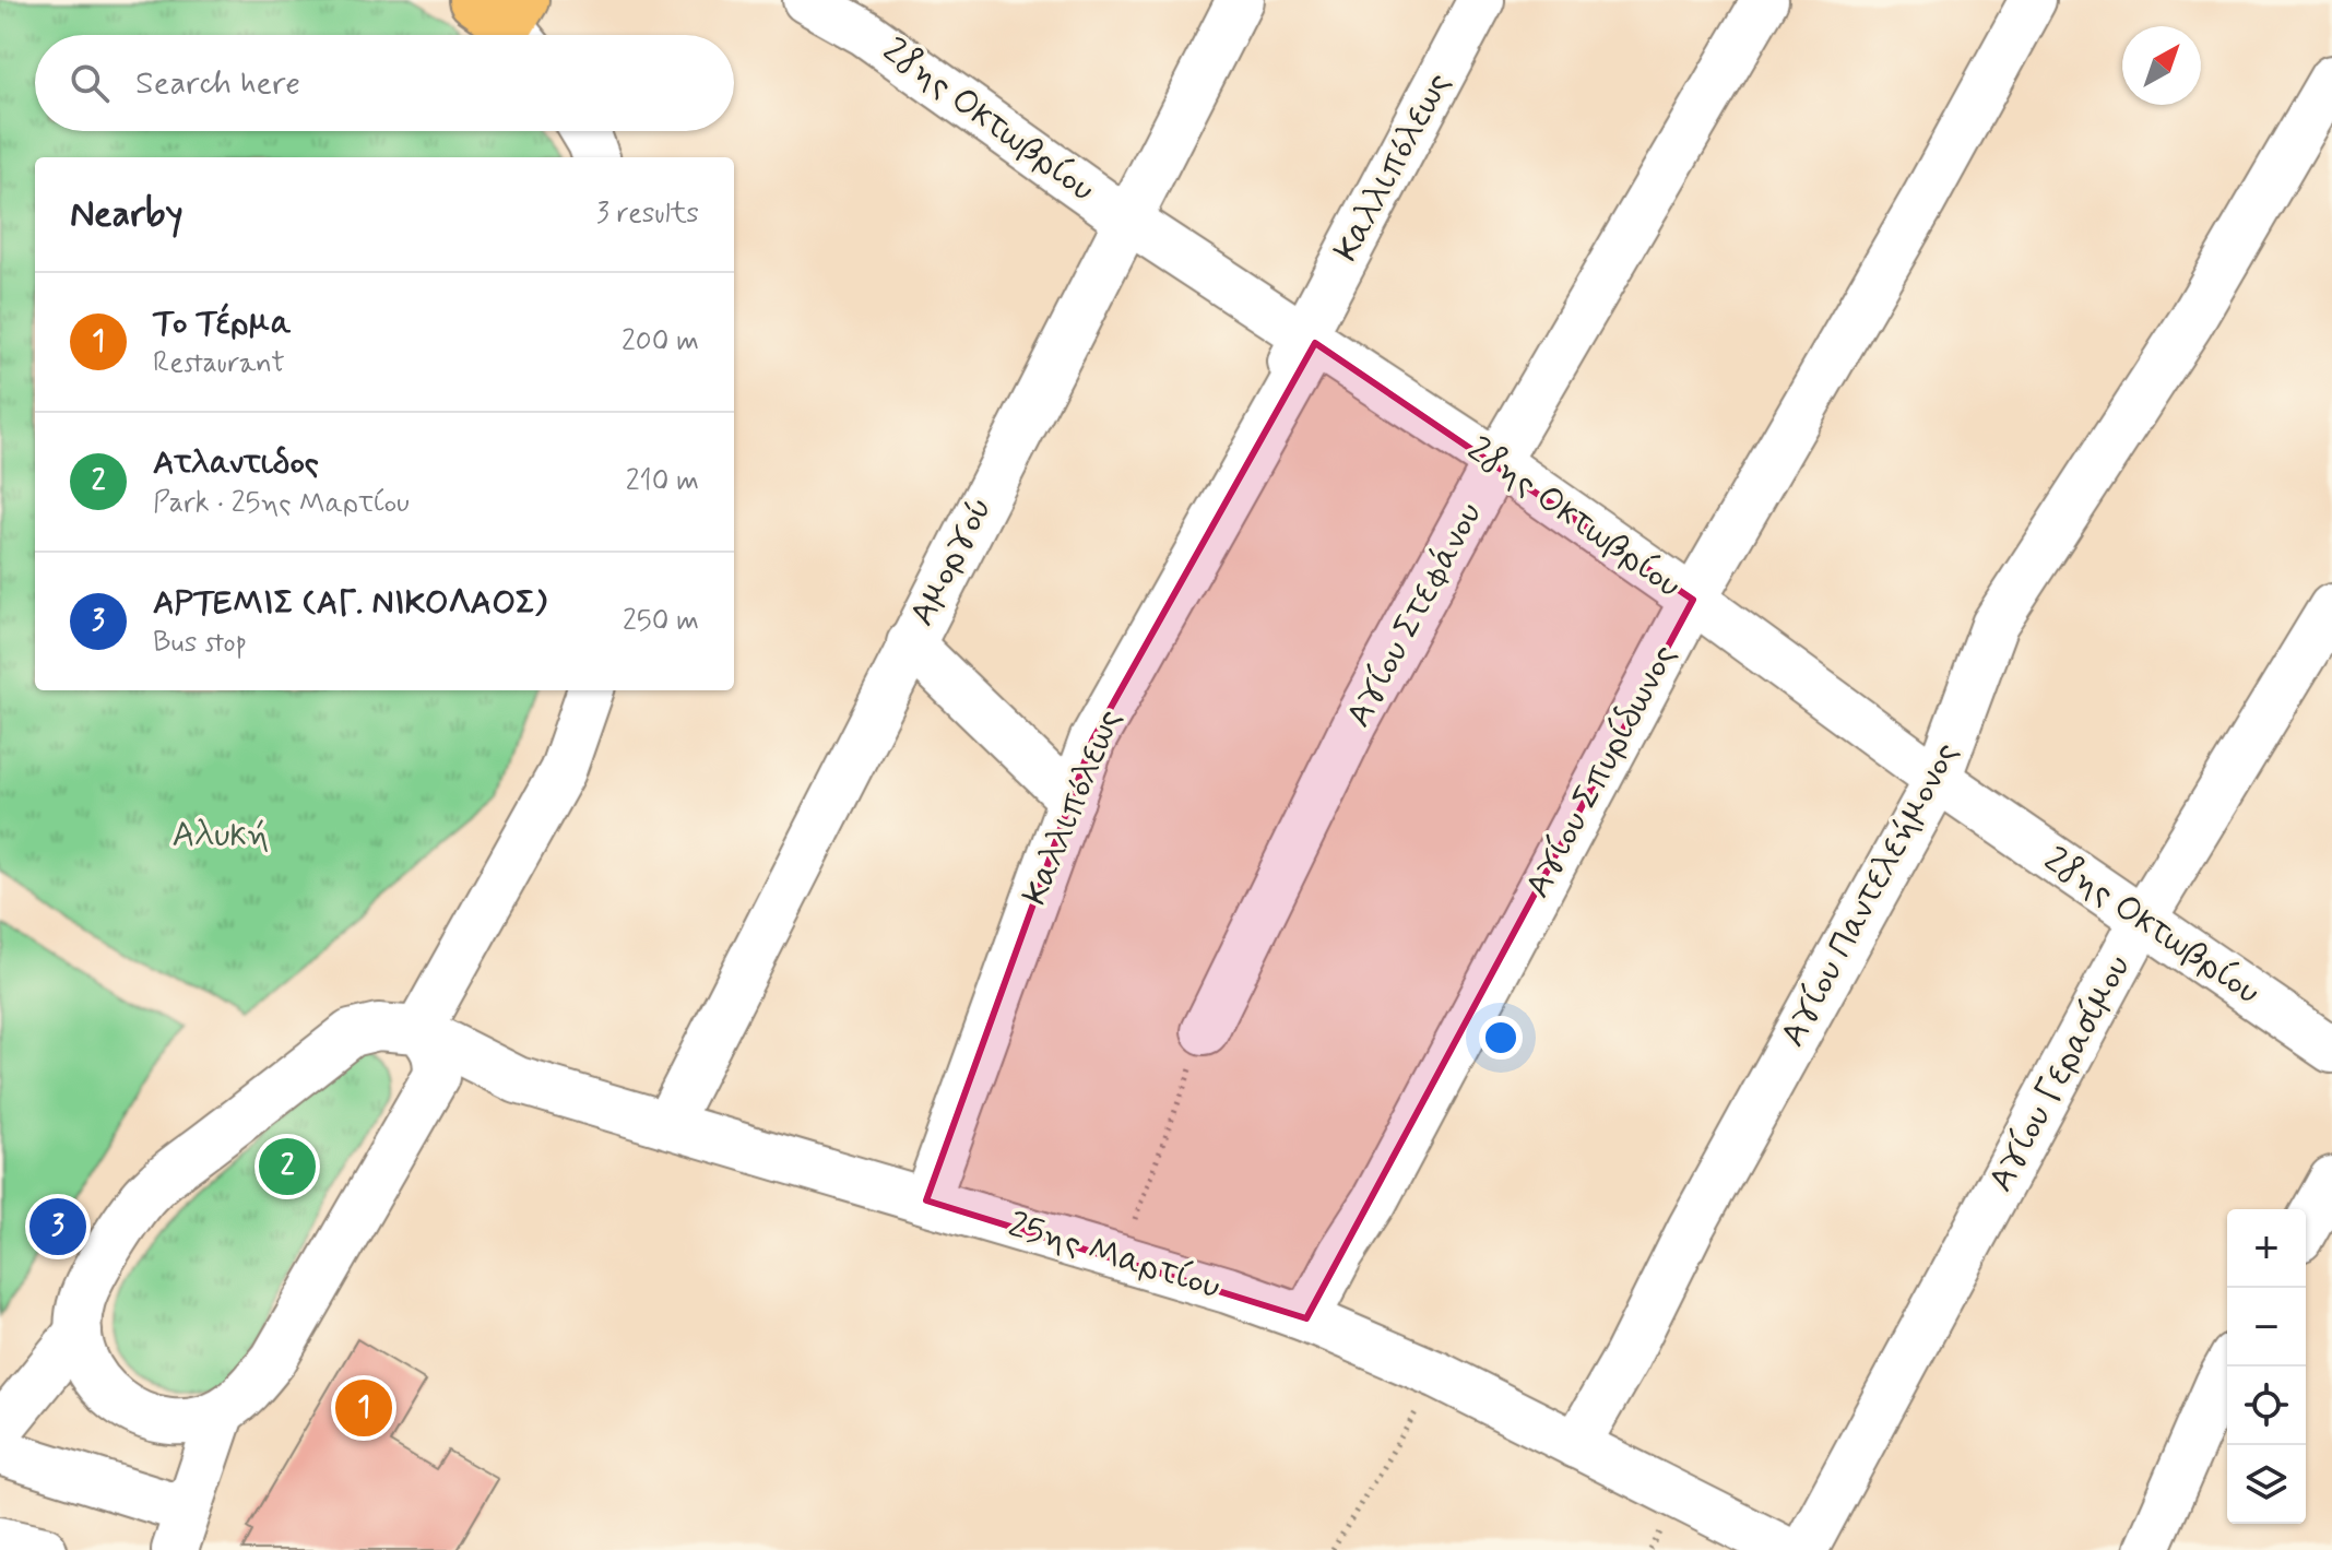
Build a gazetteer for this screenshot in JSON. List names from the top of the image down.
{
  "streets": {
    "street": [
      "28ης Οκτωβρίου",
      "Καλλιπόλεως",
      "Αμοργού",
      "Αγίου Στεφάνου",
      "Αγίου Σπυρίδωνος",
      "Αγίου Παντελεήμονος",
      "Αγίου Γερασίμου",
      "25ης Μαρτίου"
    ]
  },
  "crossings": [
    ["28ης Οκτωβρίου", "Καλλιπόλεως"],
    ["28ης Οκτωβρίου", "Αμοργού"],
    ["28ης Οκτωβρίου", "Αγίου Στεφάνου"],
    ["28ης Οκτωβρίου", "Αγίου Σπυρίδωνος"],
    ["28ης Οκτωβρίου", "Αγίου Παντελεήμονος"],
    ["28ης Οκτωβρίου", "Αγίου Γερασίμου"],
    ["Καλλιπόλεως", "25ης Μαρτίου"],
    ["Αμοργού", "25ης Μαρτίου"],
    ["Αγίου Σπυρίδωνος", "25ης Μαρτίου"],
    ["Αγίου Παντελεήμονος", "25ης Μαρτίου"]
  ],
  "parks": ["Αλυκή"],
  "north": "top right",
  "page": {
    "search": "Search here",
    "heading": ["Nearby", "3 results"],
    "list": [
      {
        "mark": "1",
        "name": "Το Τέρμα",
        "note": "Restaurant",
        "value": "200 m"
      },
      {
        "mark": "2",
        "name": "Ατλαντιδος",
        "note": "Park · 25ης Μαρτίου",
        "value": "210 m"
      },
      {
        "mark": "3",
        "name": "ΑΡΤΕΜΙΣ (ΑΓ. ΝΙΚΟΛΑΟΣ)",
        "note": "Bus stop",
        "value": "250 m"
      }
    ],
    "pins": ["2", "3", "1"],
    "map_buttons": ["+", "−"]
  }
}
